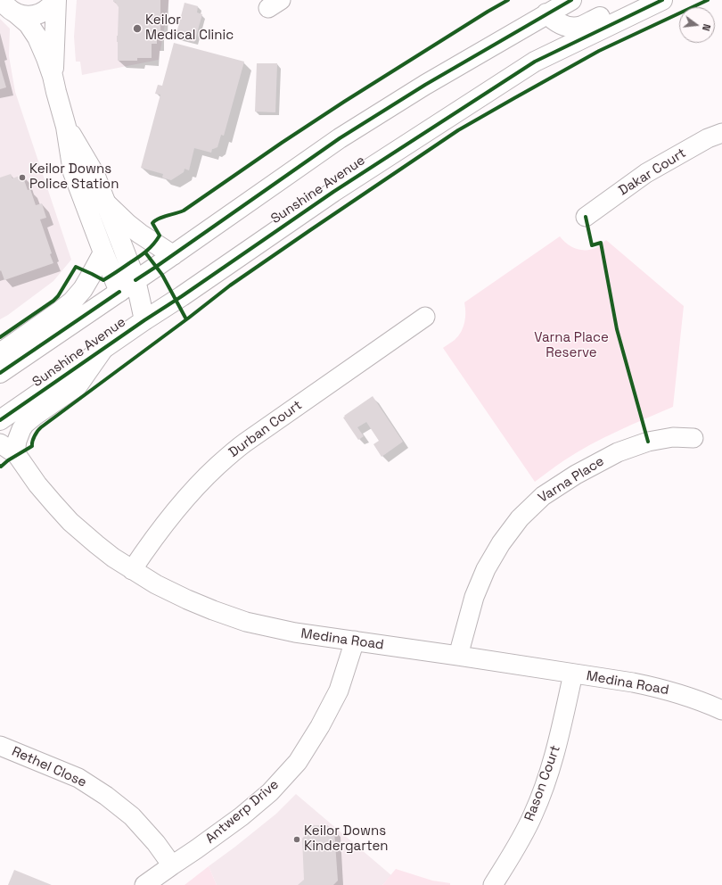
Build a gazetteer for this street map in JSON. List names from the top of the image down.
{
  "streets": {
    "main road": ["Sunshine Avenue"],
    "street": [
      "Dakar Court",
      "Durban Court",
      "Varna Place",
      "Medina Road",
      "Rethel Close",
      "Rason Court",
      "Antwerp Drive"
    ]
  },
  "crossings": [
    ["Durban Court", "Medina Road"],
    ["Varna Place", "Medina Road"],
    ["Medina Road", "Rason Court"],
    ["Medina Road", "Antwerp Drive"],
    ["Rethel Close", "Antwerp Drive"]
  ],
  "parks": ["Varna Place Reserve"],
  "places": ["Keilor Medical Clinic", "Keilor Downs Police Station", "Keilor Downs Kindergarten"],
  "north": "right"
}
